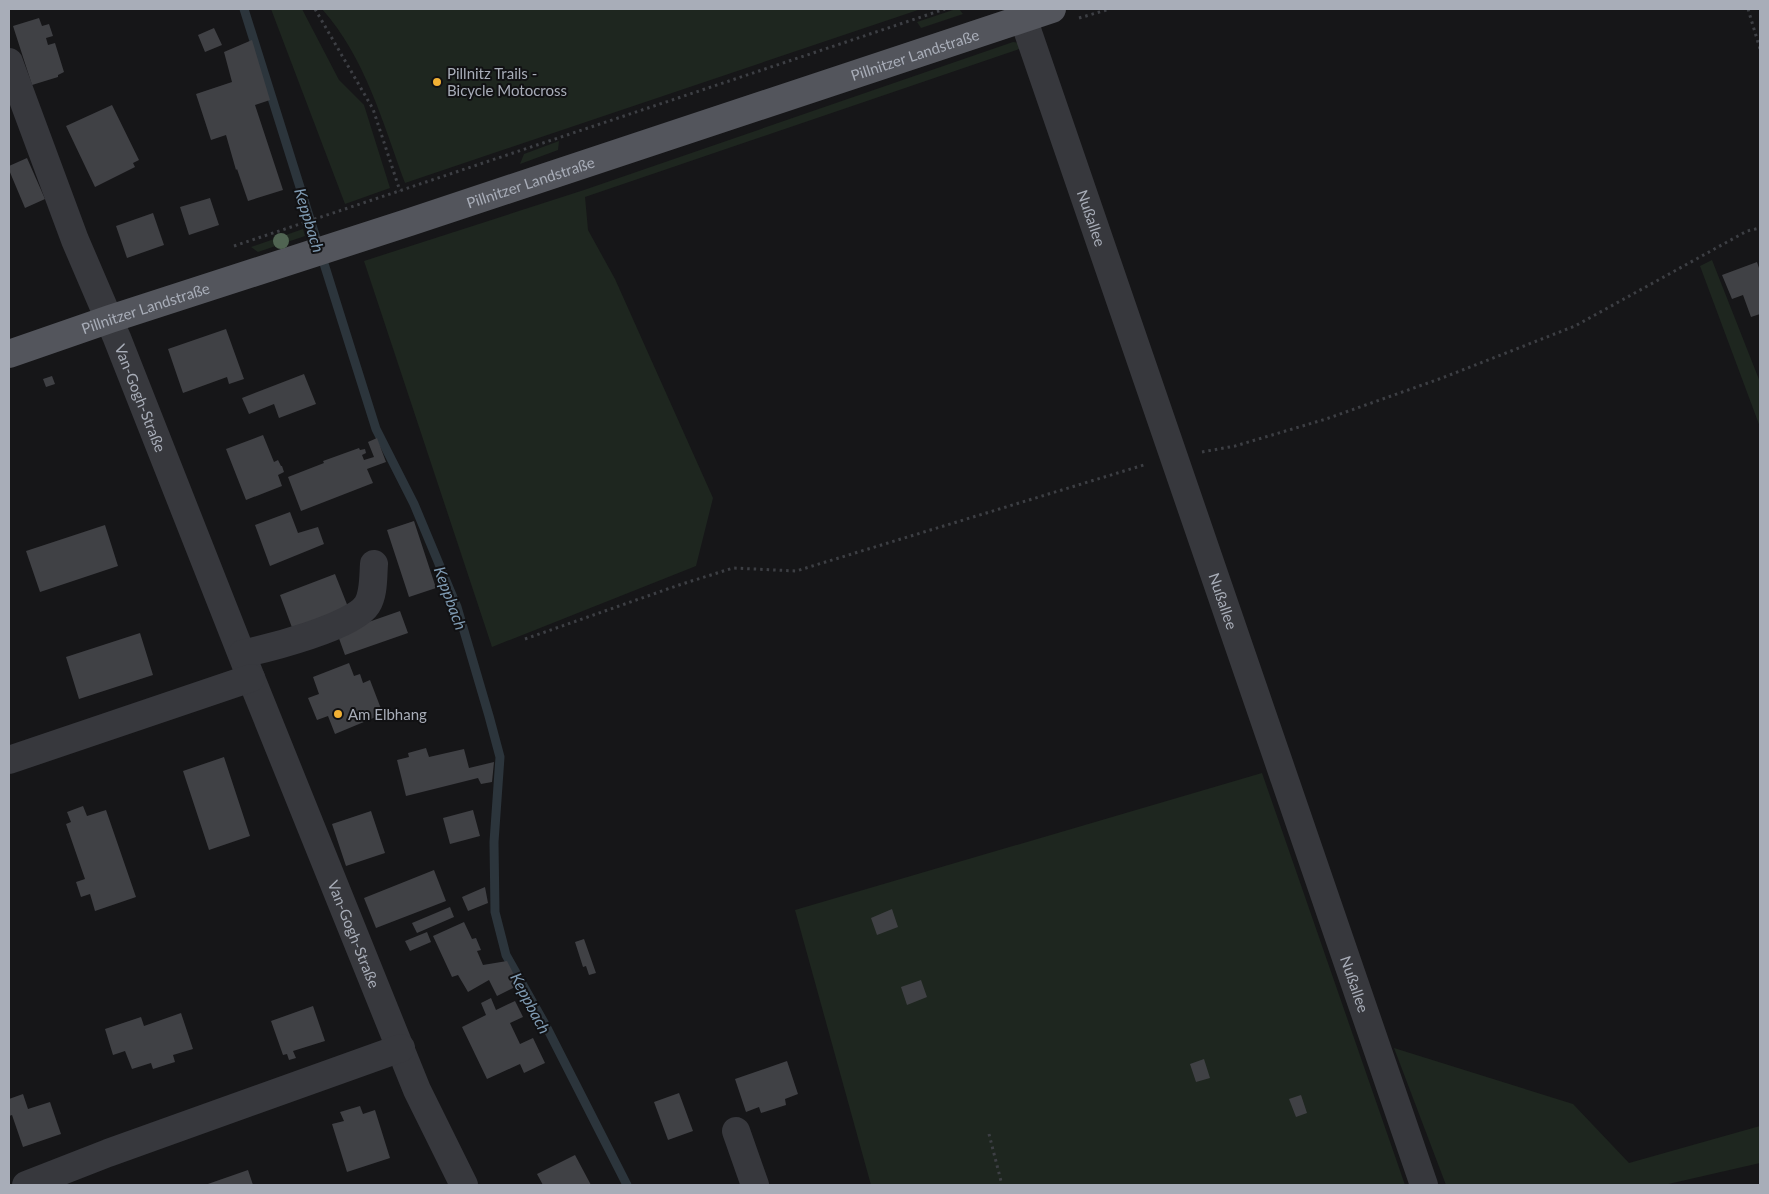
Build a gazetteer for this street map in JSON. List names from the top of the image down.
{
  "streets": {
    "main road": ["Pillnitzer Landstraße"],
    "street": ["Nußallee", "Van-Gogh-Straße"]
  },
  "crossings": [
    ["Pillnitzer Landstraße", "Nußallee"],
    ["Pillnitzer Landstraße", "Van-Gogh-Straße"]
  ],
  "water": ["Keppbach"],
  "places": ["Pillnitz Trails - Bicycle Motocross", "Am Elbhang"]
}
